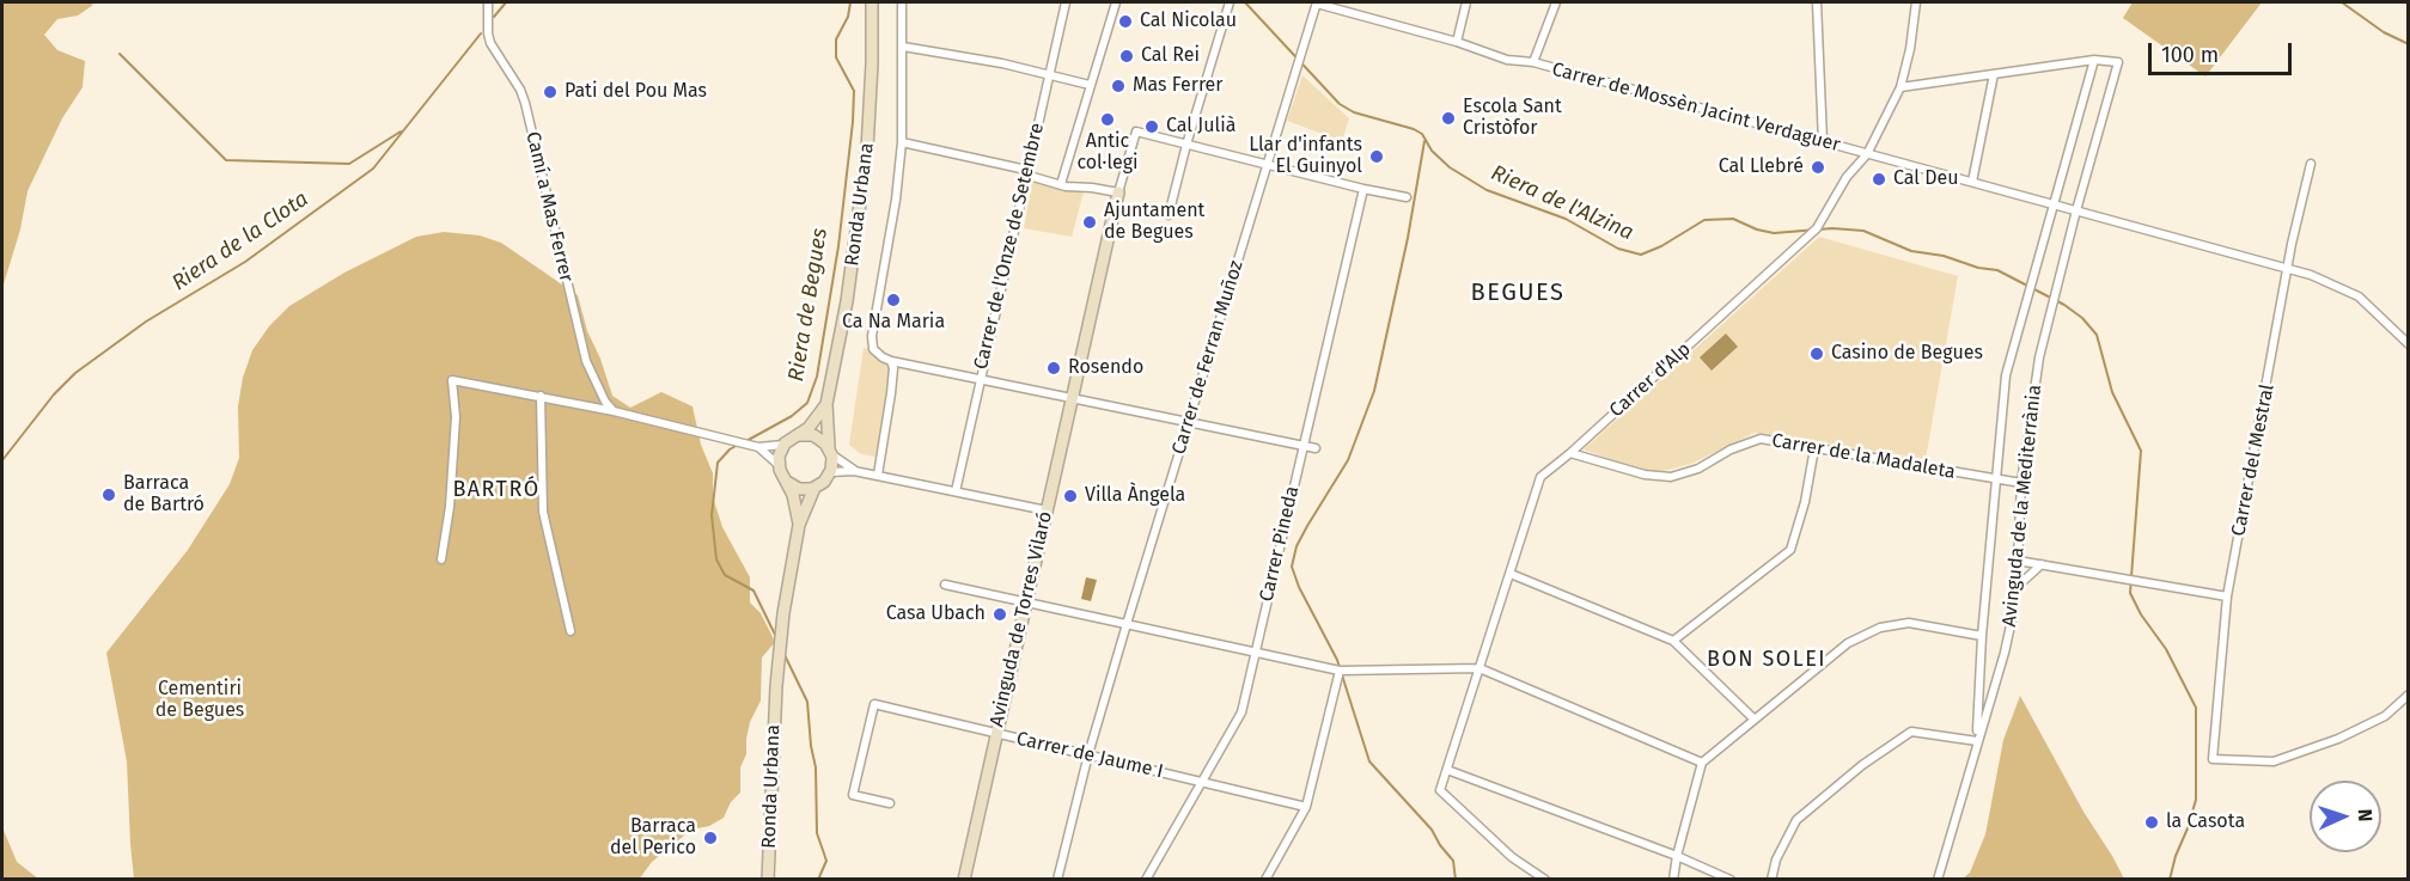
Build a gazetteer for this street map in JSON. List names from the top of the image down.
{
  "streets": {
    "main road": ["Ronda Urbana", "Avinguda de Torres Vilaró"],
    "street": [
      "Carrer de Mossèn Jacint Verdaguer",
      "Camí a Mas Ferrer",
      "Carrer de l'Onze de Setembre",
      "Carrer de Ferran Muñoz",
      "Carrer d'Alp",
      "Carrer de la Madaleta",
      "Carrer del Mestral",
      "Avinguda de la Mediterrània",
      "Carrer Pineda",
      "Carrer de Jaume I"
    ]
  },
  "crossings": [
    ["Carrer de Mossèn Jacint Verdaguer", "Carrer de Ferran Muñoz"],
    ["Carrer de Mossèn Jacint Verdaguer", "Carrer d'Alp"],
    ["Carrer de Mossèn Jacint Verdaguer", "Carrer del Mestral"],
    ["Carrer de Mossèn Jacint Verdaguer", "Avinguda de la Mediterrània"],
    ["Carrer de Ferran Muñoz", "Carrer de Jaume I"],
    ["Carrer d'Alp", "Carrer de la Madaleta"],
    ["Carrer de la Madaleta", "Avinguda de la Mediterrània"],
    ["Carrer Pineda", "Carrer de Jaume I"],
    ["Avinguda de Torres Vilaró", "Carrer de Jaume I"]
  ],
  "districts": ["BEGUES", "BARTRÓ", "BON SOLEI"],
  "water": ["Riera de l'Alzina", "Riera de la Clota", "Riera de Begues"],
  "parks": ["Cementiri de Begues"],
  "places": [
    "Cal Nicolau",
    "Cal Rei",
    "Mas Ferrer",
    "Pati del Pou Mas",
    "Escola Sant Cristòfor",
    "Antic col·legi",
    "Cal Julià",
    "Llar d'infants El Guinyol",
    "Cal Llebré",
    "Cal Deu",
    "Ajuntament de Begues",
    "Ca Na Maria",
    "Casino de Begues",
    "Rosendo",
    "Barraca de Bartró",
    "Villa Àngela",
    "Casa Ubach",
    "la Casota",
    "Barraca del Perico"
  ],
  "scale_bar": "100 m",
  "north": "right"
}
